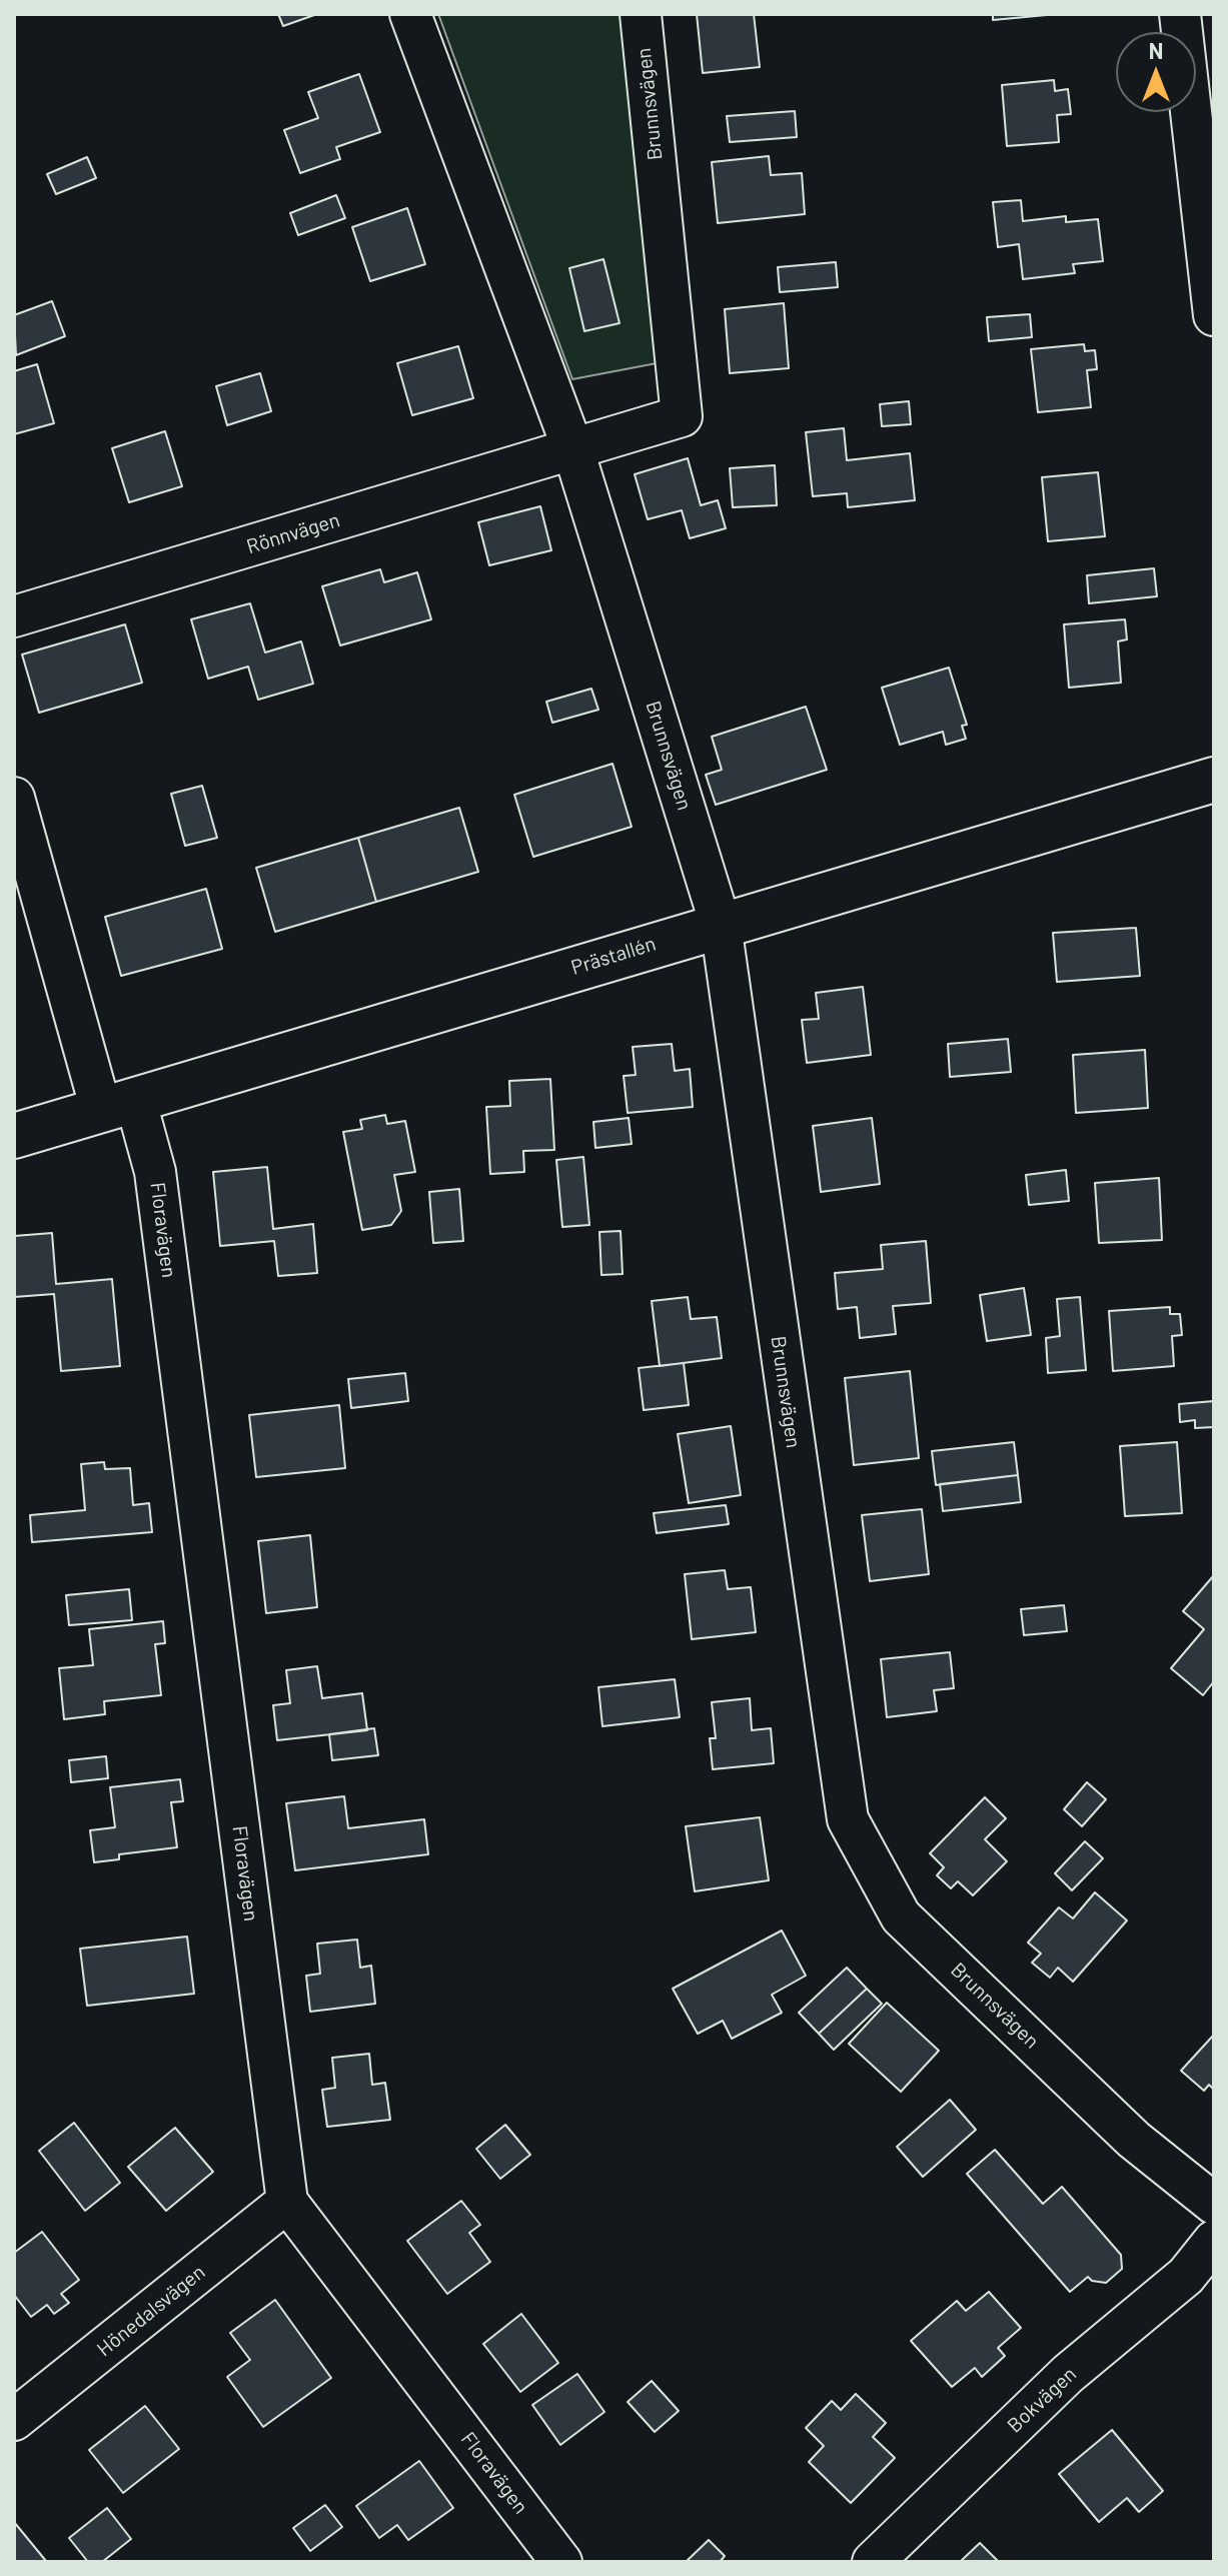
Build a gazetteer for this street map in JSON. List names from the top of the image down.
{
  "streets": {
    "street": [
      "Brunnsvägen",
      "Rönnvägen",
      "Prästallén",
      "Floravägen",
      "Hönedalsvägen",
      "Bokvägen"
    ]
  },
  "crossings": [
    ["Brunnsvägen", "Rönnvägen"],
    ["Brunnsvägen", "Prästallén"],
    ["Prästallén", "Floravägen"],
    ["Floravägen", "Hönedalsvägen"]
  ],
  "north": "top"
}
